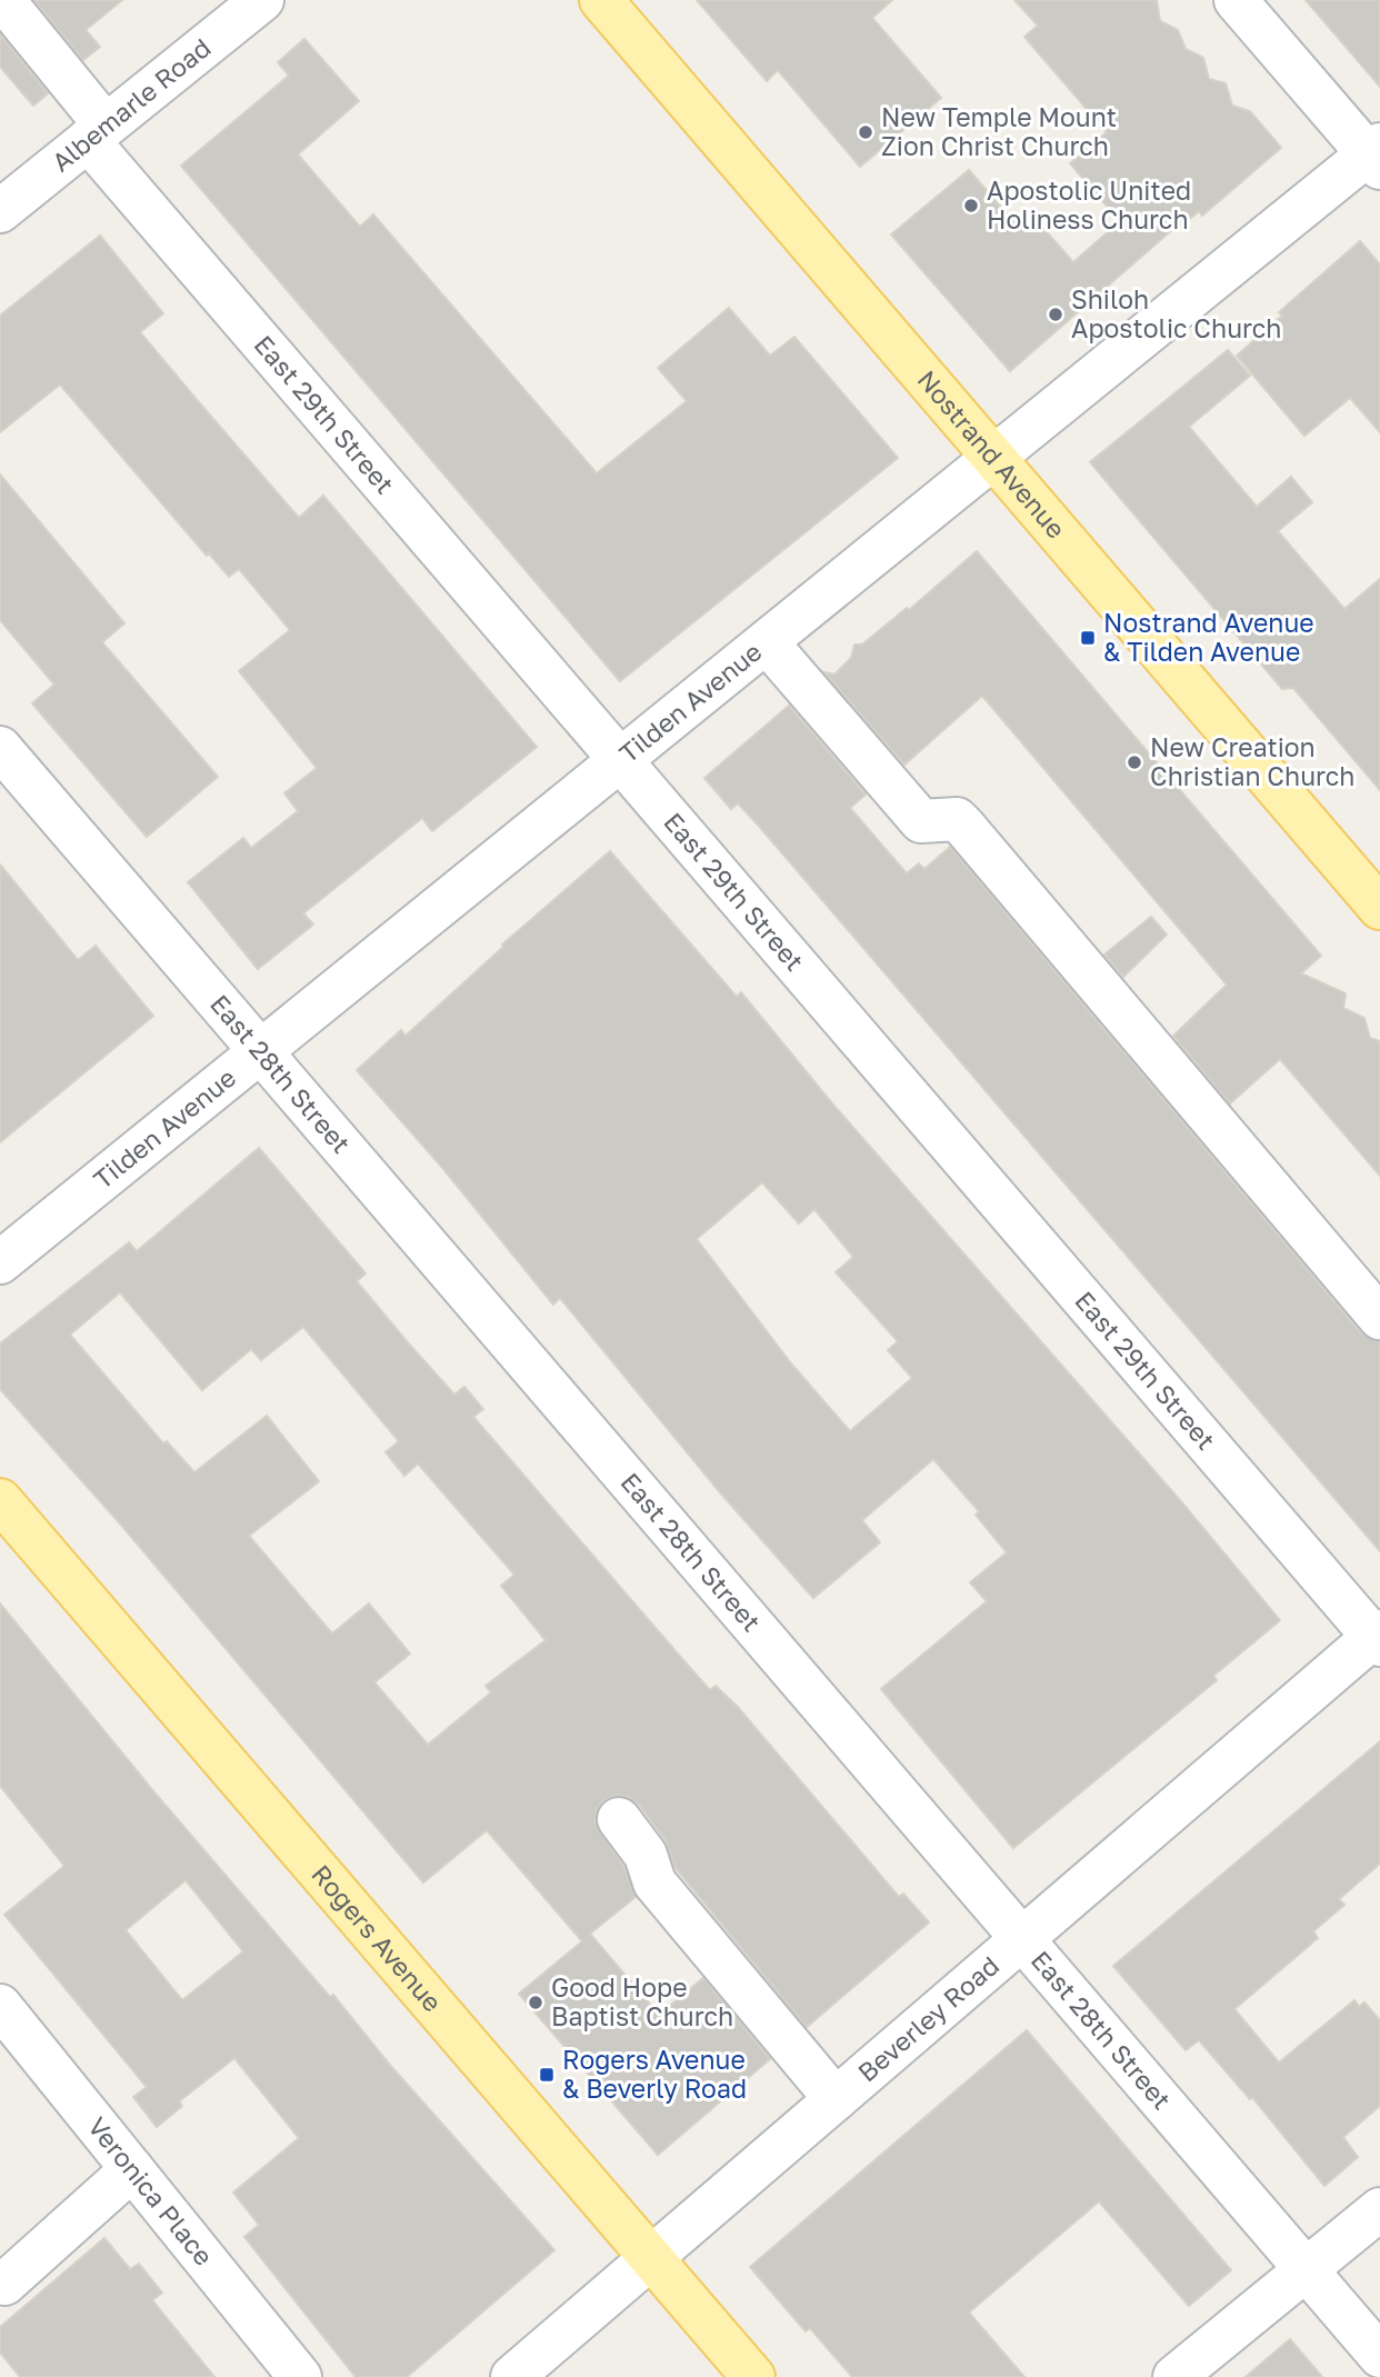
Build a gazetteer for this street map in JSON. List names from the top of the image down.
{
  "streets": {
    "main road": ["Nostrand Avenue", "Rogers Avenue"],
    "street": [
      "Albemarle Road",
      "East 29th Street",
      "Tilden Avenue",
      "East 28th Street",
      "Beverley Road",
      "Veronica Place"
    ]
  },
  "crossings": [
    ["Albemarle Road", "East 29th Street"],
    ["East 29th Street", "Tilden Avenue"],
    ["East 29th Street", "Beverley Road"],
    ["Nostrand Avenue", "Tilden Avenue"],
    ["Tilden Avenue", "East 28th Street"],
    ["East 28th Street", "Beverley Road"],
    ["Rogers Avenue", "Beverley Road"]
  ],
  "places": {
    "other": [
      "New Temple Mount Zion Christ Church",
      "Apostolic United Holiness Church",
      "Shiloh Apostolic Church",
      "New Creation Christian Church",
      "Good Hope Baptist Church"
    ],
    "transit": ["Nostrand Avenue & Tilden Avenue", "Rogers Avenue & Beverly Road"]
  }
}
